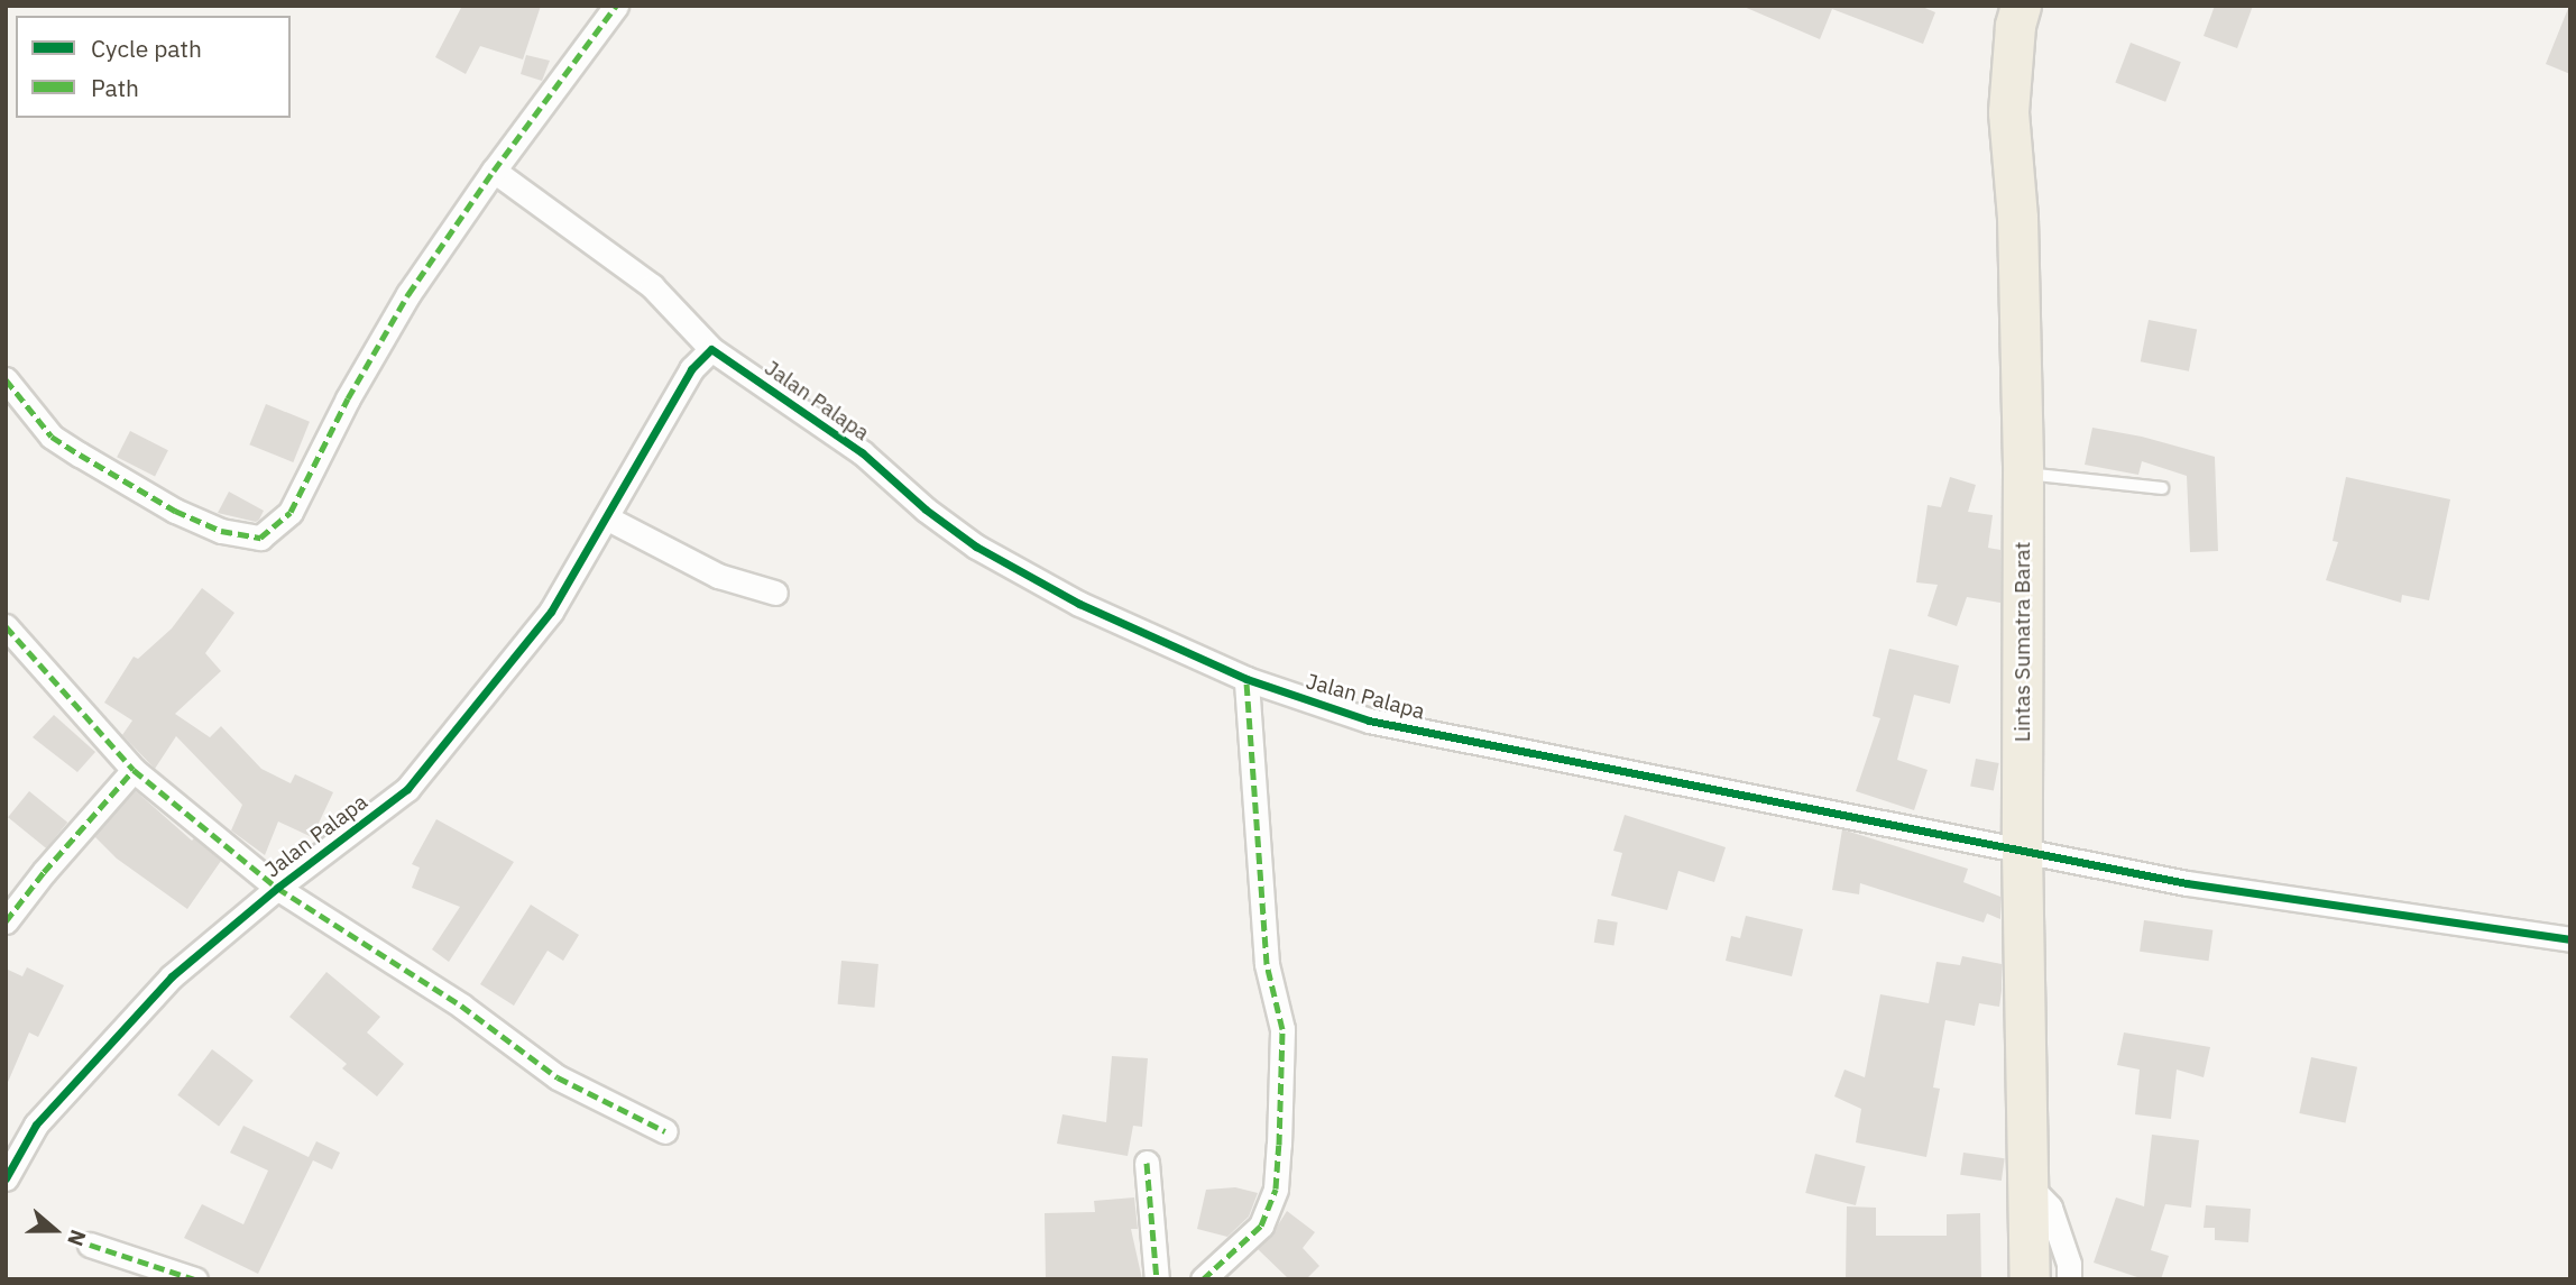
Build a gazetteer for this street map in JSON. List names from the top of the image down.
{
  "streets": {
    "highway": ["Lintas Sumatra Barat"],
    "street": ["Jalan Palapa"]
  },
  "crossings": [
    ["Jalan Palapa", "Lintas Sumatra Barat"]
  ],
  "legend": ["Cycle path", "Path"],
  "north": "right"
}
